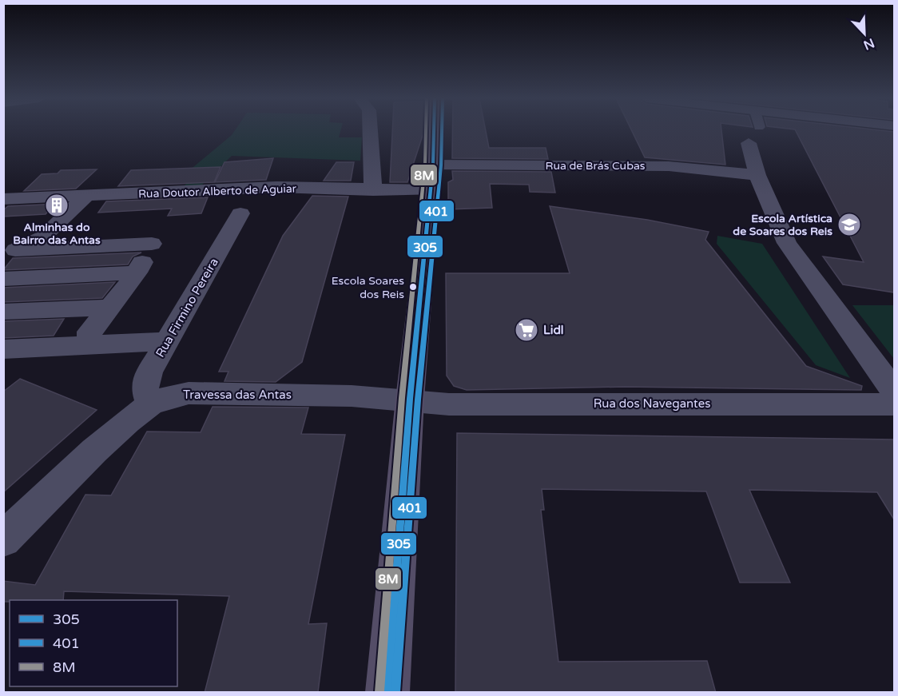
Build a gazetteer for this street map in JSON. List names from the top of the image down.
{
  "streets": {
    "street": [
      "Rua de Brás Cubas",
      "Rua Doutor Alberto de Aguiar",
      "Rua Firmino Pereira",
      "Travessa das Antas",
      "Rua dos Navegantes"
    ]
  },
  "crossings": [
    ["Rua Firmino Pereira", "Travessa das Antas"],
    ["Travessa das Antas", "Rua dos Navegantes"]
  ],
  "places": {
    "building": ["Alminhas do Bairro das Antas"],
    "school or university": ["Escola Artística de Soares dos Reis"],
    "other": ["Escola Soares dos Reis"],
    "supermarket": ["Lidl"]
  },
  "lines": ["transit line 305", "transit line 401", "transit line 8M"],
  "legend": ["305", "401", "8M"],
  "north": "bottom right"
}
